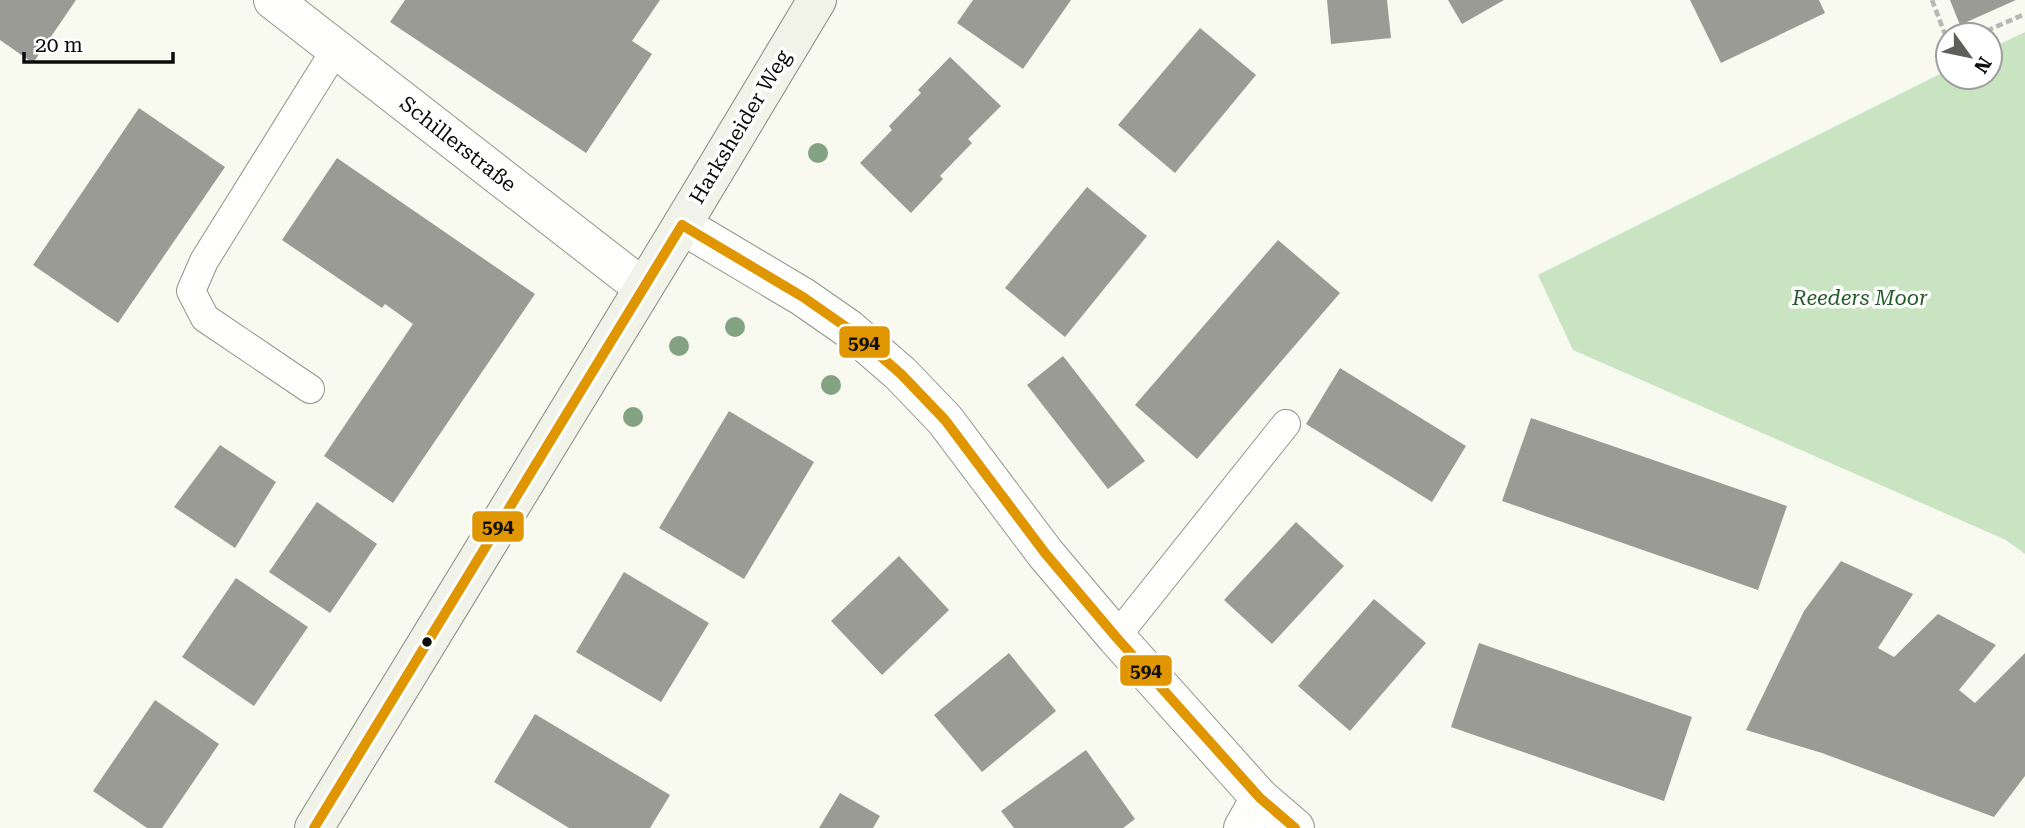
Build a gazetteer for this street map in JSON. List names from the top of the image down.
{
  "streets": {
    "main road": ["Harksheider Weg"],
    "street": ["Schillerstraße"]
  },
  "crossings": [
    ["Harksheider Weg", "Schillerstraße"]
  ],
  "parks": ["Reeders Moor"],
  "lines": ["transit line 594"],
  "scale_bar": "20 m",
  "north": "bottom right"
}
